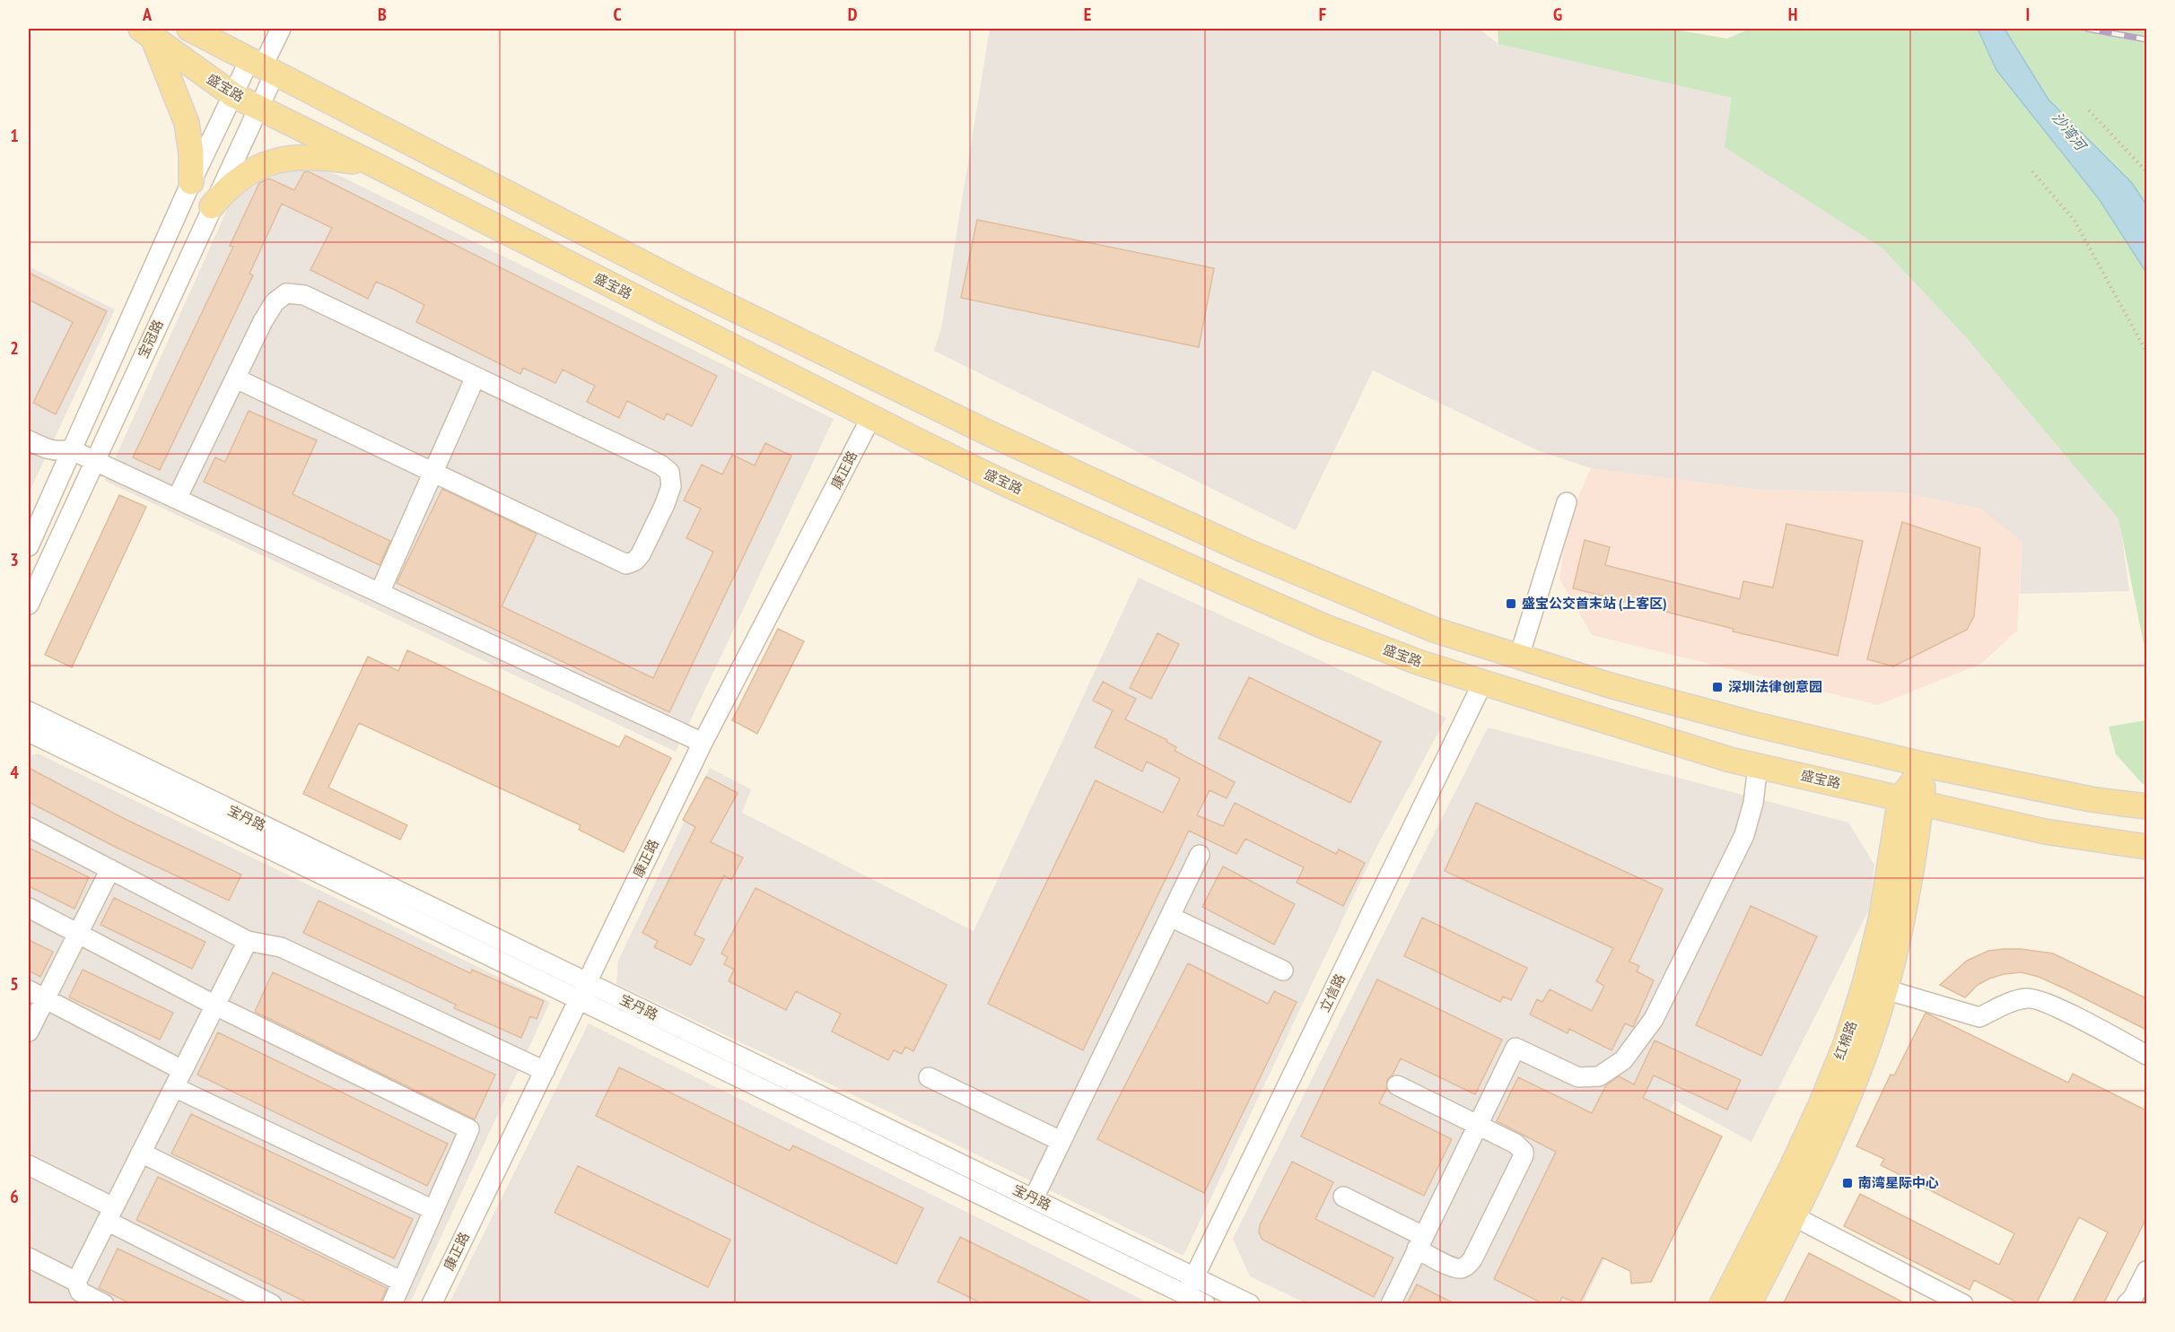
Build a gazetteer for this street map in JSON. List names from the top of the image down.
{
  "streets": {
    "main road": ["盛宝路", "红棉路"],
    "street": [
      "宝冠路",
      "康正路",
      "宝丹路",
      "立信路"
    ]
  },
  "crossings": [
    ["盛宝路", "宝冠路"],
    ["盛宝路", "康正路"],
    ["盛宝路", "立信路"],
    ["盛宝路", "红棉路"],
    ["康正路", "宝丹路"],
    ["宝丹路", "立信路"]
  ],
  "water": ["沙湾河"],
  "places": {
    "transit": ["盛宝公交首末站 (上客区)", "深圳法律创意园", "南湾星际中心"]
  },
  "grid": {
    "columns": [
      "A",
      "B",
      "C",
      "D",
      "E",
      "F",
      "G",
      "H",
      "I"
    ],
    "rows": [
      "1",
      "2",
      "3",
      "4",
      "5",
      "6"
    ]
  }
}
